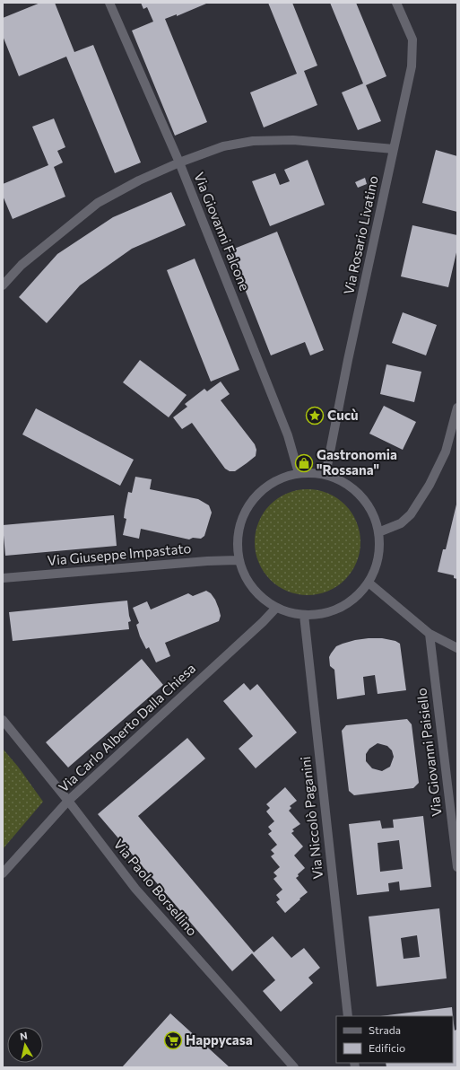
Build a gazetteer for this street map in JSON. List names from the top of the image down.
{
  "streets": {
    "street": [
      "Via Giovanni Falcone",
      "Via Rosario Livatino",
      "Via Giuseppe Impastato",
      "Via Carlo Alberto Dalla Chiesa",
      "Via Giovanni Paisiello",
      "Via Niccolò Paganini",
      "Via Paolo Borsellino"
    ]
  },
  "crossings": [
    ["Via Carlo Alberto Dalla Chiesa", "Via Paolo Borsellino"]
  ],
  "places": {
    "place": ["Cucù"],
    "shop": ["Gastronomia \"Rossana\""],
    "supermarket": ["Happycasa"]
  },
  "legend": ["Strada", "Edificio"],
  "north": "top"
}
